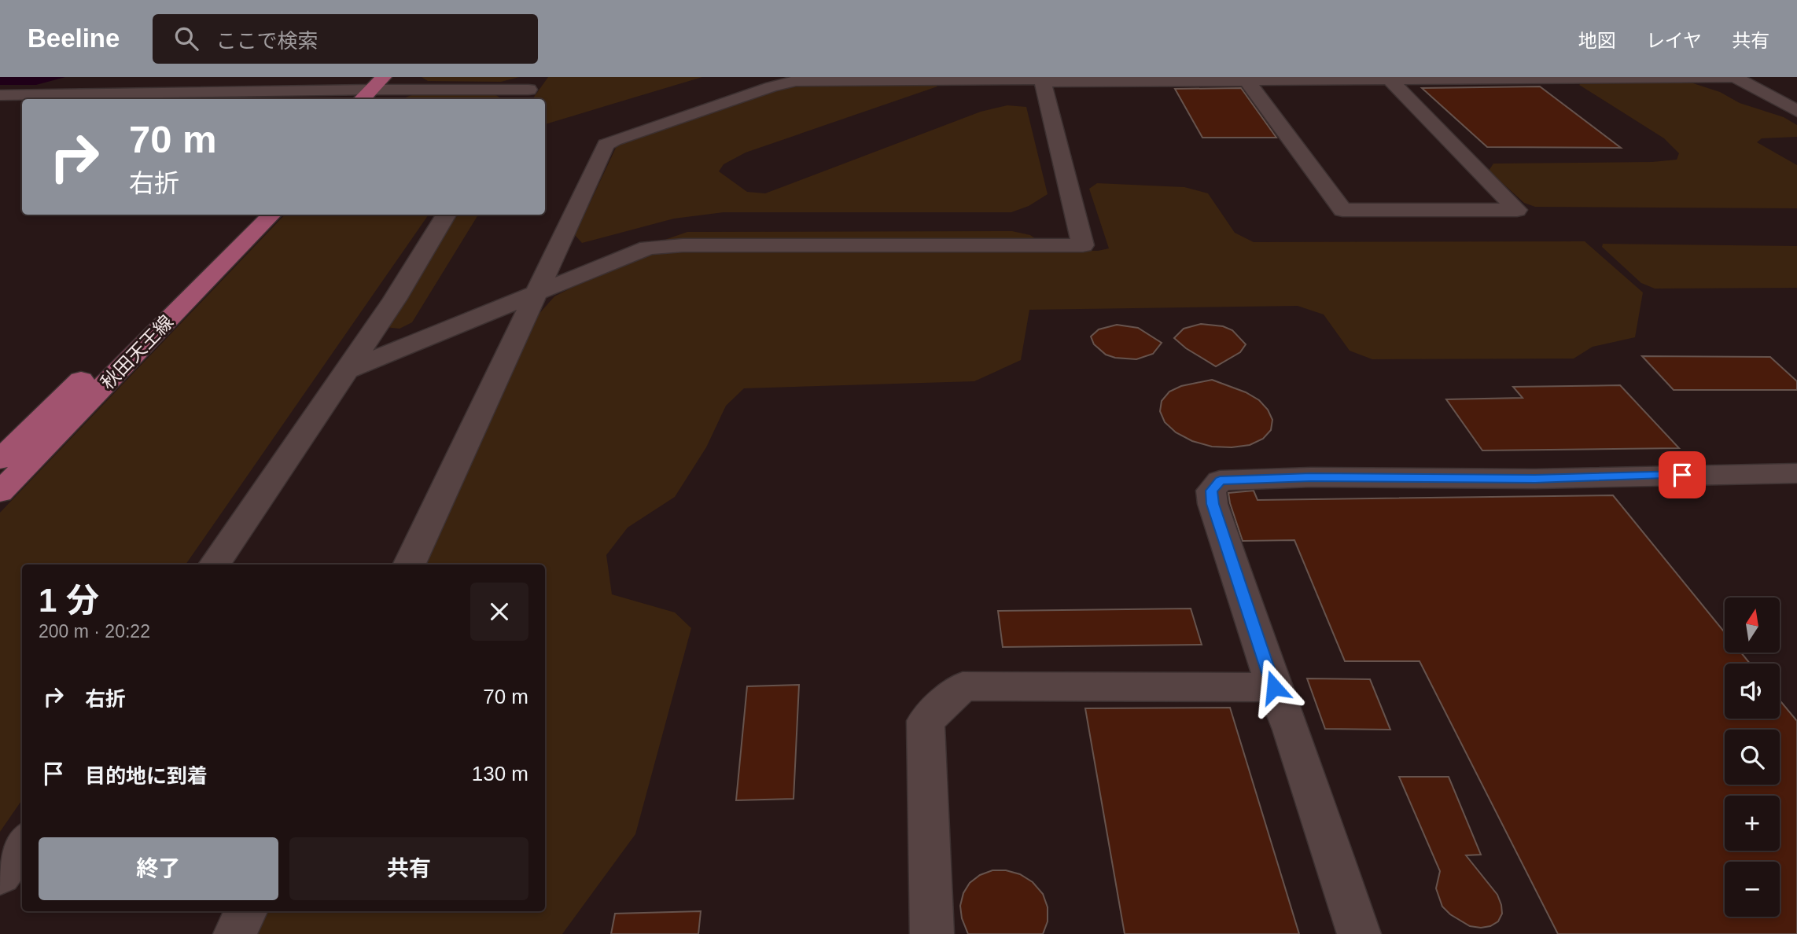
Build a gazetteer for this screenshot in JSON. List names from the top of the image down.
{
  "streets": {
    "main road": ["秋田天王線"]
  },
  "north": "top",
  "page": {
    "header": "Beeline",
    "search": "ここで検索",
    "nav": ["地図", "レイヤ", "共有"],
    "turn": ["70 m", "右折"],
    "heading": ["1 分", "200 m · 20:22"],
    "map_buttons": ["+", "−"],
    "list": [
      {
        "name": "右折",
        "value": "70 m"
      },
      {
        "name": "目的地に到着",
        "value": "130 m"
      }
    ],
    "buttons": ["終了", "共有"]
  }
}
